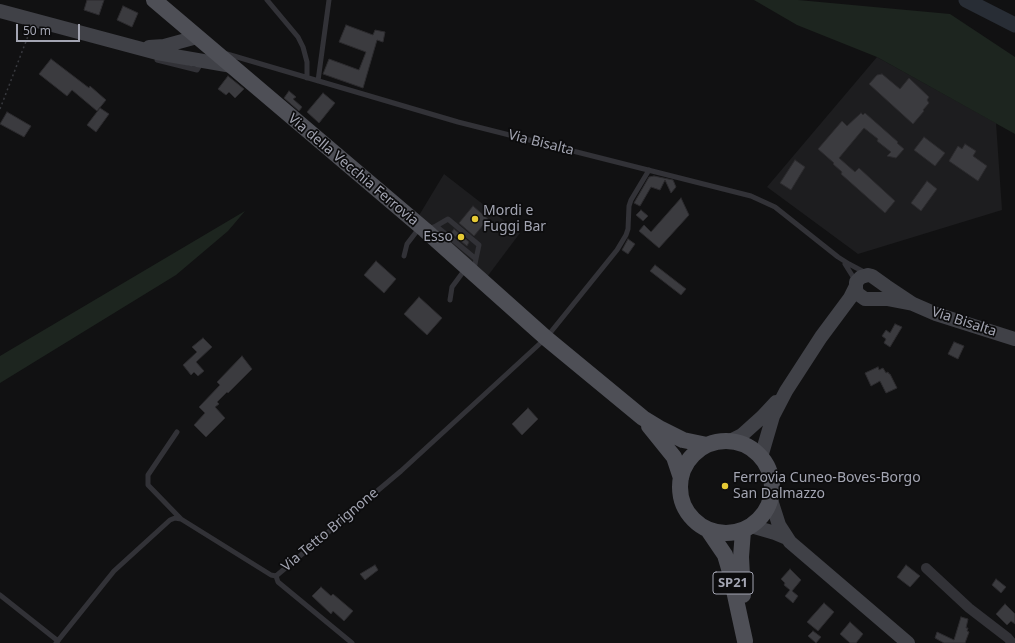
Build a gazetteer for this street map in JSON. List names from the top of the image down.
{
  "streets": {
    "main road": ["Via della Vecchia Ferrovia", "SP21"],
    "street": ["Via Bisalta"],
    "lane": ["Via Tetto Brignone"]
  },
  "crossings": [
    ["Via Bisalta", "Via della Vecchia Ferrovia"],
    ["Via Bisalta", "Via Tetto Brignone"],
    ["Via della Vecchia Ferrovia", "Via Tetto Brignone"],
    ["Via della Vecchia Ferrovia", "SP21"]
  ],
  "places": ["Mordi e Fuggi Bar", "Esso", "Ferrovia Cuneo-Boves-Borgo San Dalmazzo"],
  "scale_bar": "50 m"
}
